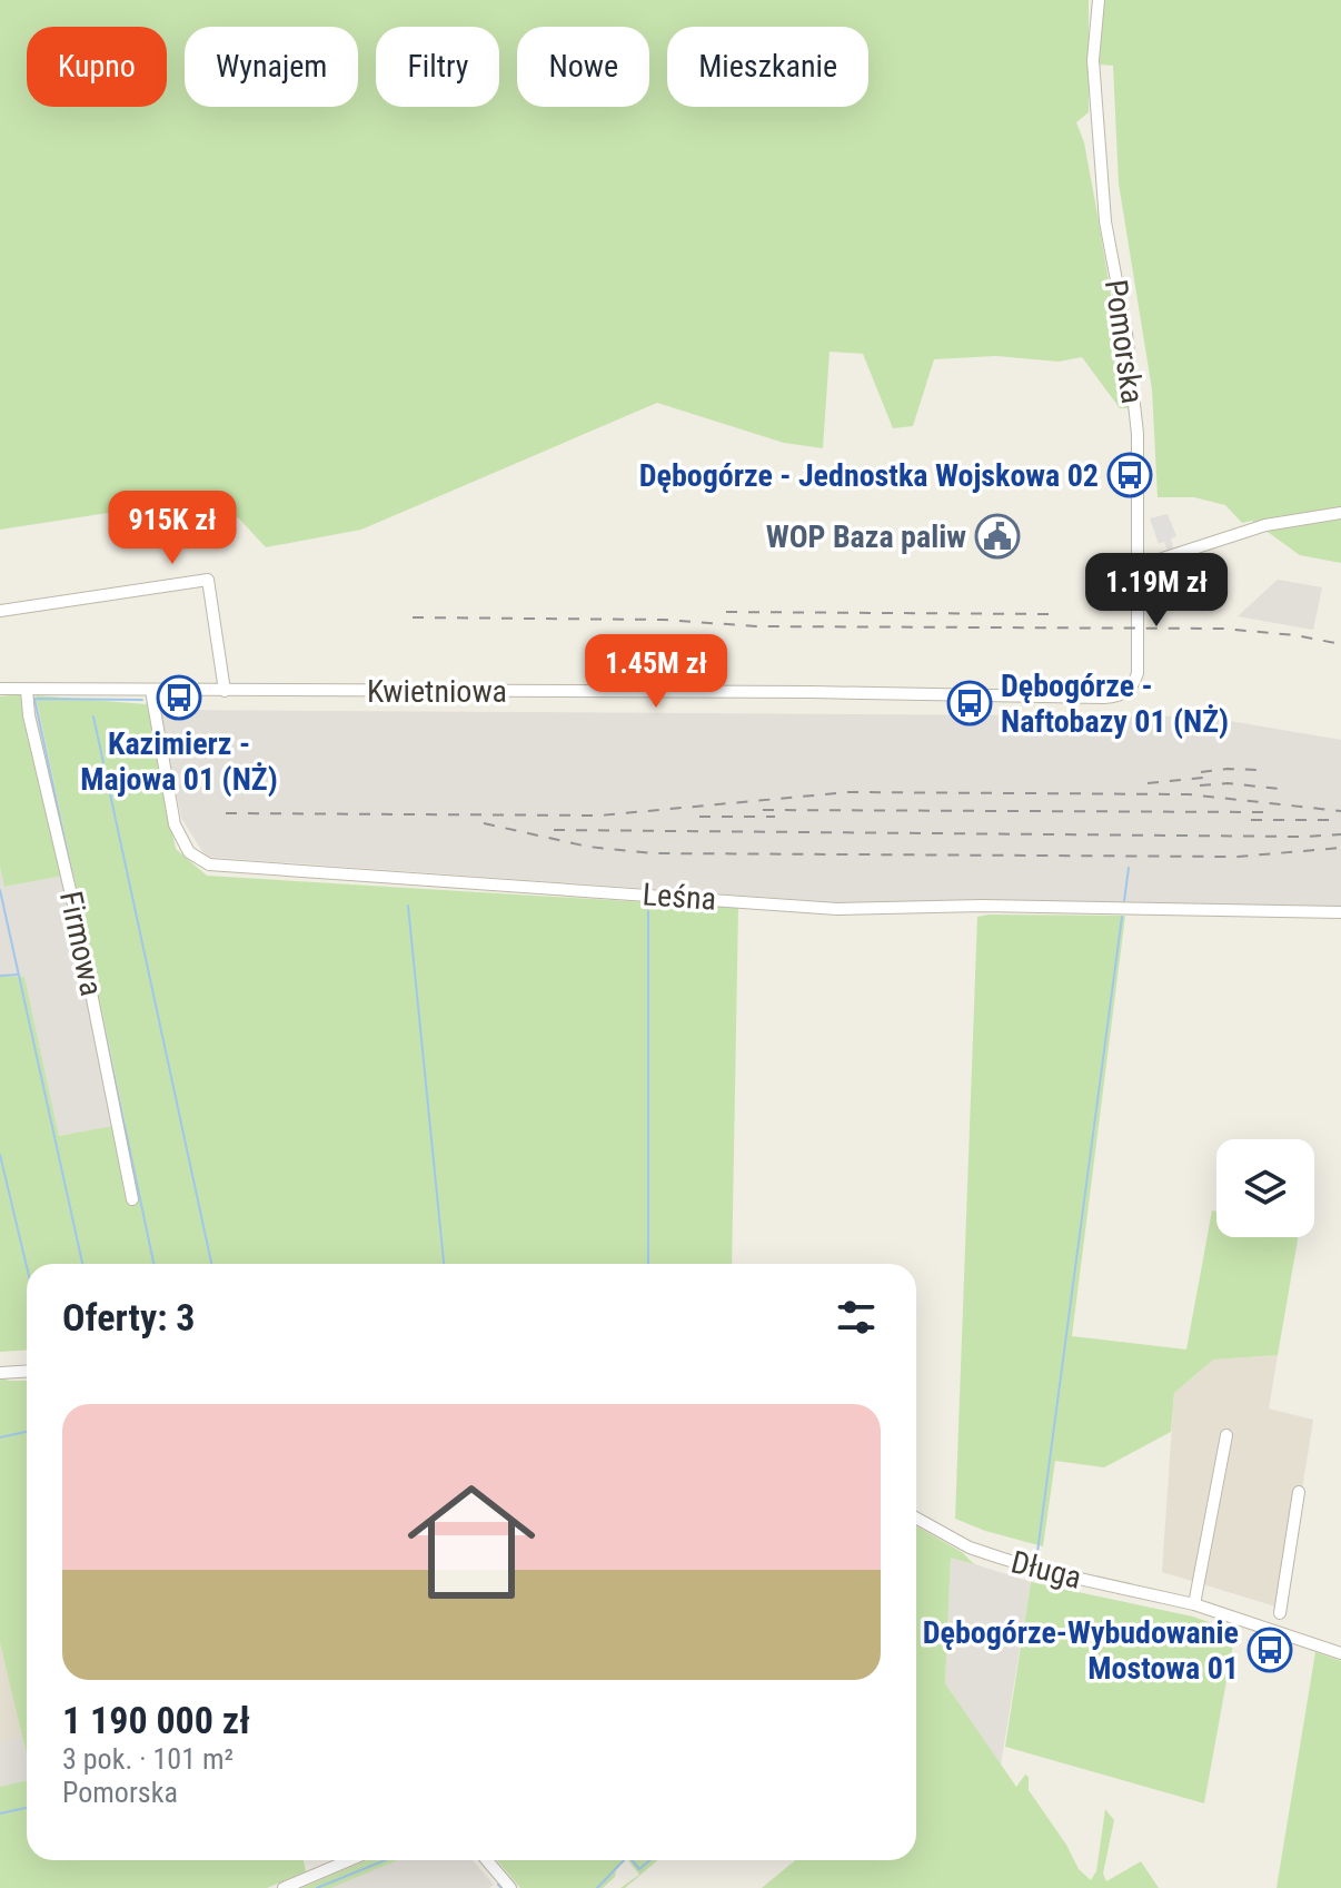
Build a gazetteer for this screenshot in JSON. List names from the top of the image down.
{
  "streets": {
    "street": [
      "Pomorska",
      "Kwietniowa",
      "Leśna",
      "Firmowa",
      "Długa"
    ]
  },
  "crossings": [
    ["Pomorska", "Kwietniowa"],
    ["Kwietniowa", "Leśna"],
    ["Kwietniowa", "Firmowa"]
  ],
  "places": {
    "bus stop": [
      "Dębogórze - Jednostka Wojskowa 02",
      "Kazimierz - Majowa 01 (NŻ)",
      "Dębogórze - Naftobazy 01 (NŻ)",
      "Dębogórze-Wybudowanie Mostowa 01"
    ],
    "public building": ["WOP Baza paliw"]
  },
  "page": {
    "chip": [
      "Kupno",
      "Wynajem",
      "Filtry",
      "Nowe",
      "Mieszkanie"
    ],
    "price": ["915K zł", "1.19M zł", "1.45M zł"],
    "heading": "Oferty: 3",
    "list": [
      {
        "name": "1 190 000 zł",
        "note": "3 pok. · 101 m² · Pomorska"
      }
    ]
  }
}
